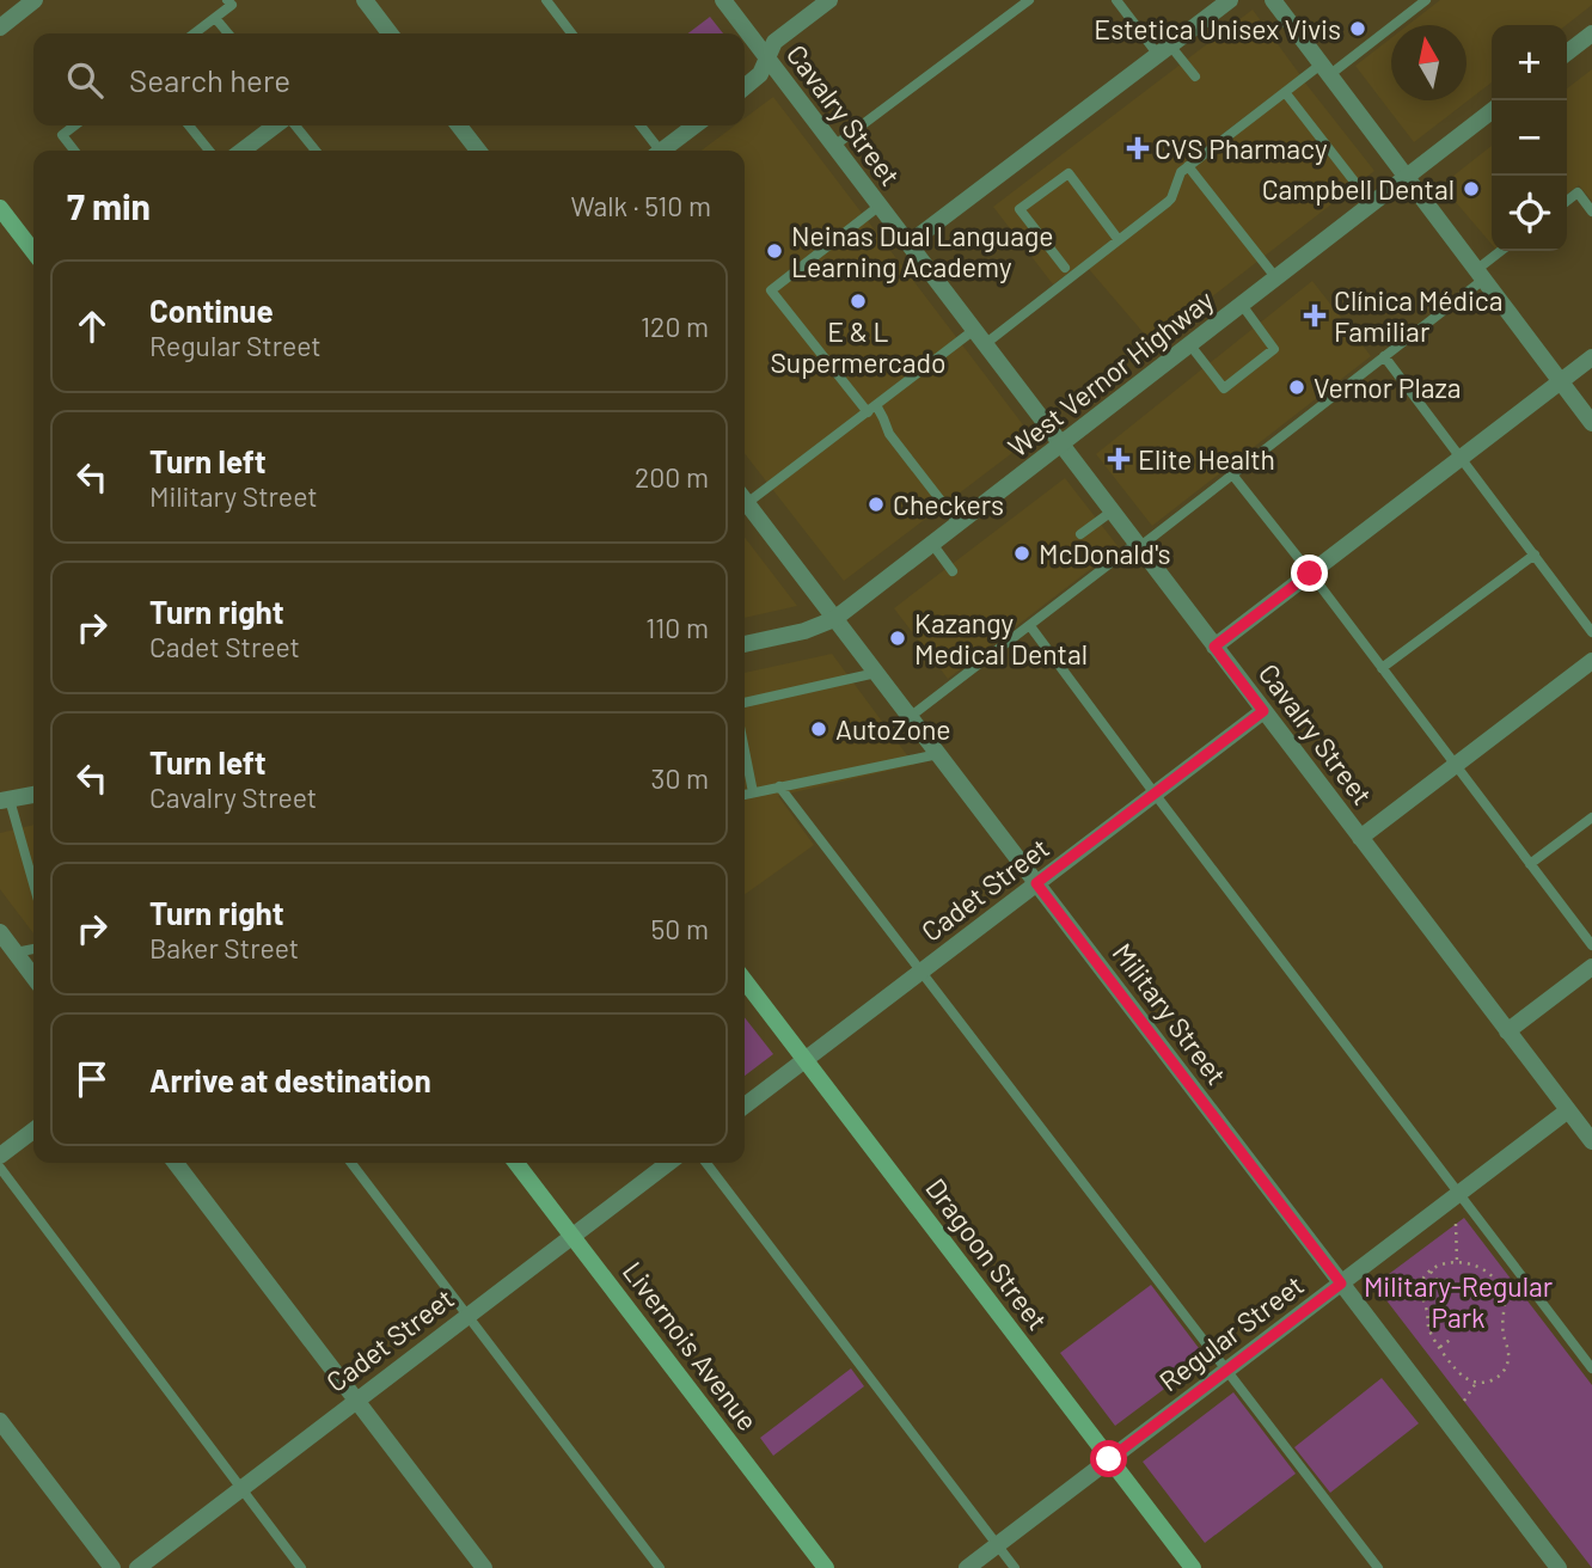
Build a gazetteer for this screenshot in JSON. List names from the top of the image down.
{
  "streets": {
    "main road": ["Dragoon Street", "Livernois Avenue"],
    "street": [
      "Cavalry Street",
      "West Vernor Highway",
      "Cadet Street",
      "Military Street",
      "Regular Street"
    ]
  },
  "crossings": [
    ["Cavalry Street", "West Vernor Highway"],
    ["Cavalry Street", "Cadet Street"],
    ["Cavalry Street", "Regular Street"],
    ["West Vernor Highway", "Military Street"],
    ["Cadet Street", "Military Street"],
    ["Cadet Street", "Dragoon Street"],
    ["Cadet Street", "Livernois Avenue"],
    ["Military Street", "Regular Street"],
    ["Dragoon Street", "Regular Street"]
  ],
  "parks": ["Military-Regular Park"],
  "places": {
    "other": [
      "Estetica Unisex Vivis",
      "Campbell Dental",
      "Neinas Dual Language Learning Academy",
      "E & L Supermercado",
      "Vernor Plaza",
      "Checkers",
      "McDonald's",
      "Kazangy Medical Dental",
      "AutoZone"
    ],
    "health": ["CVS Pharmacy", "Clínica Médica Familiar", "Elite Health"]
  },
  "north": "top",
  "page": {
    "map_buttons": ["+", "−"],
    "search": "Search here",
    "heading": ["7 min", "Walk · 510 m"],
    "list": [
      ["Continue", "Regular Street", "120 m"],
      ["Turn left", "Military Street", "200 m"],
      ["Turn right", "Cadet Street", "110 m"],
      ["Turn left", "Cavalry Street", "30 m"],
      ["Turn right", "Baker Street", "50 m"],
      "Arrive at destination"
    ]
  }
}
